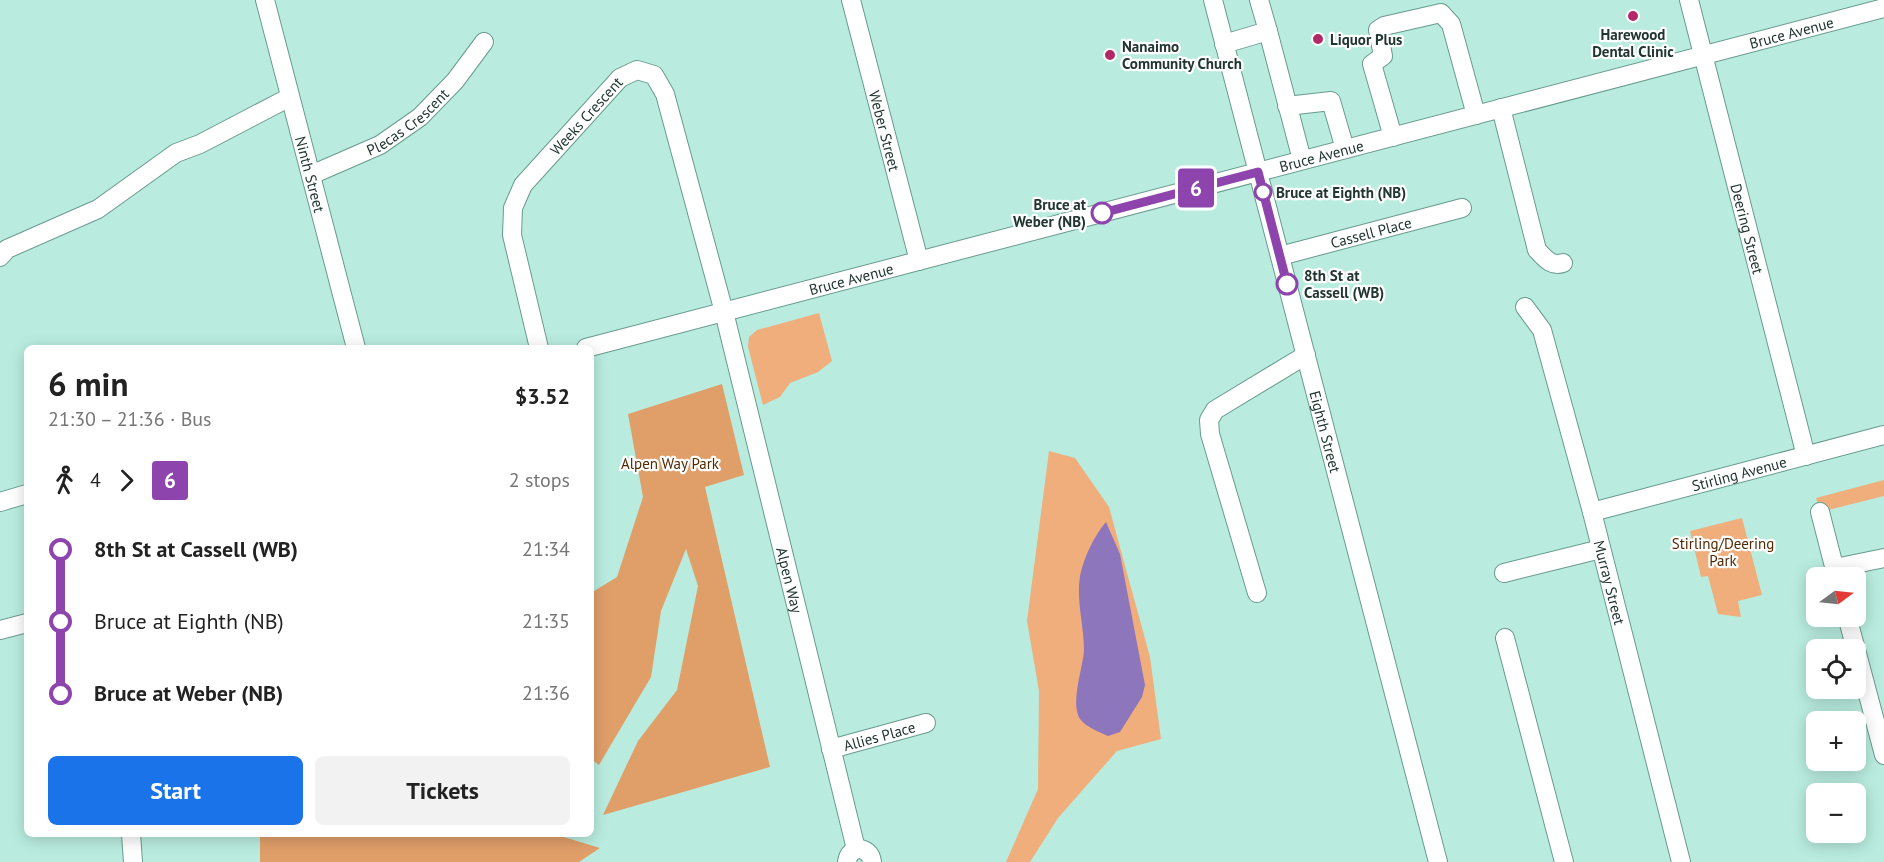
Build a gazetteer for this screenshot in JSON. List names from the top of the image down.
{
  "streets": {
    "street": [
      "Bruce Avenue",
      "Weeks Crescent",
      "Plecas Crescent",
      "Weber Street",
      "Ninth Street",
      "Deering Street",
      "Cassell Place",
      "Eighth Street",
      "Stirling Avenue",
      "Alpen Way",
      "Murray Street",
      "Allies Place"
    ]
  },
  "crossings": [
    ["Bruce Avenue", "Weeks Crescent"],
    ["Bruce Avenue", "Weber Street"],
    ["Bruce Avenue", "Deering Street"],
    ["Bruce Avenue", "Eighth Street"],
    ["Bruce Avenue", "Alpen Way"],
    ["Weeks Crescent", "Alpen Way"],
    ["Plecas Crescent", "Ninth Street"],
    ["Deering Street", "Stirling Avenue"],
    ["Cassell Place", "Eighth Street"],
    ["Stirling Avenue", "Murray Street"],
    ["Alpen Way", "Allies Place"]
  ],
  "parks": ["Alpen Way Park", "Stirling/Deering Park"],
  "places": [
    "Harewood Dental Clinic",
    "Liquor Plus",
    "Nanaimo Community Church",
    "Bruce at Eighth (NB)",
    "Bruce at Weber (NB)",
    "8th St at Cassell (WB)"
  ],
  "lines": ["bus line 6"],
  "north": "right",
  "page": {
    "on_map": "6",
    "heading": ["6 min", "21:30 – 21:36 · Bus", "$3.52"],
    "legs": ["4", "6", "2 stops"],
    "list": [
      {
        "name": "8th St at Cassell (WB)",
        "value": "21:34"
      },
      {
        "name": "Bruce at Eighth (NB)",
        "value": "21:35"
      },
      {
        "name": "Bruce at Weber (NB)",
        "value": "21:36"
      }
    ],
    "map_buttons": ["+", "−"],
    "buttons": ["Start", "Tickets"]
  }
}
